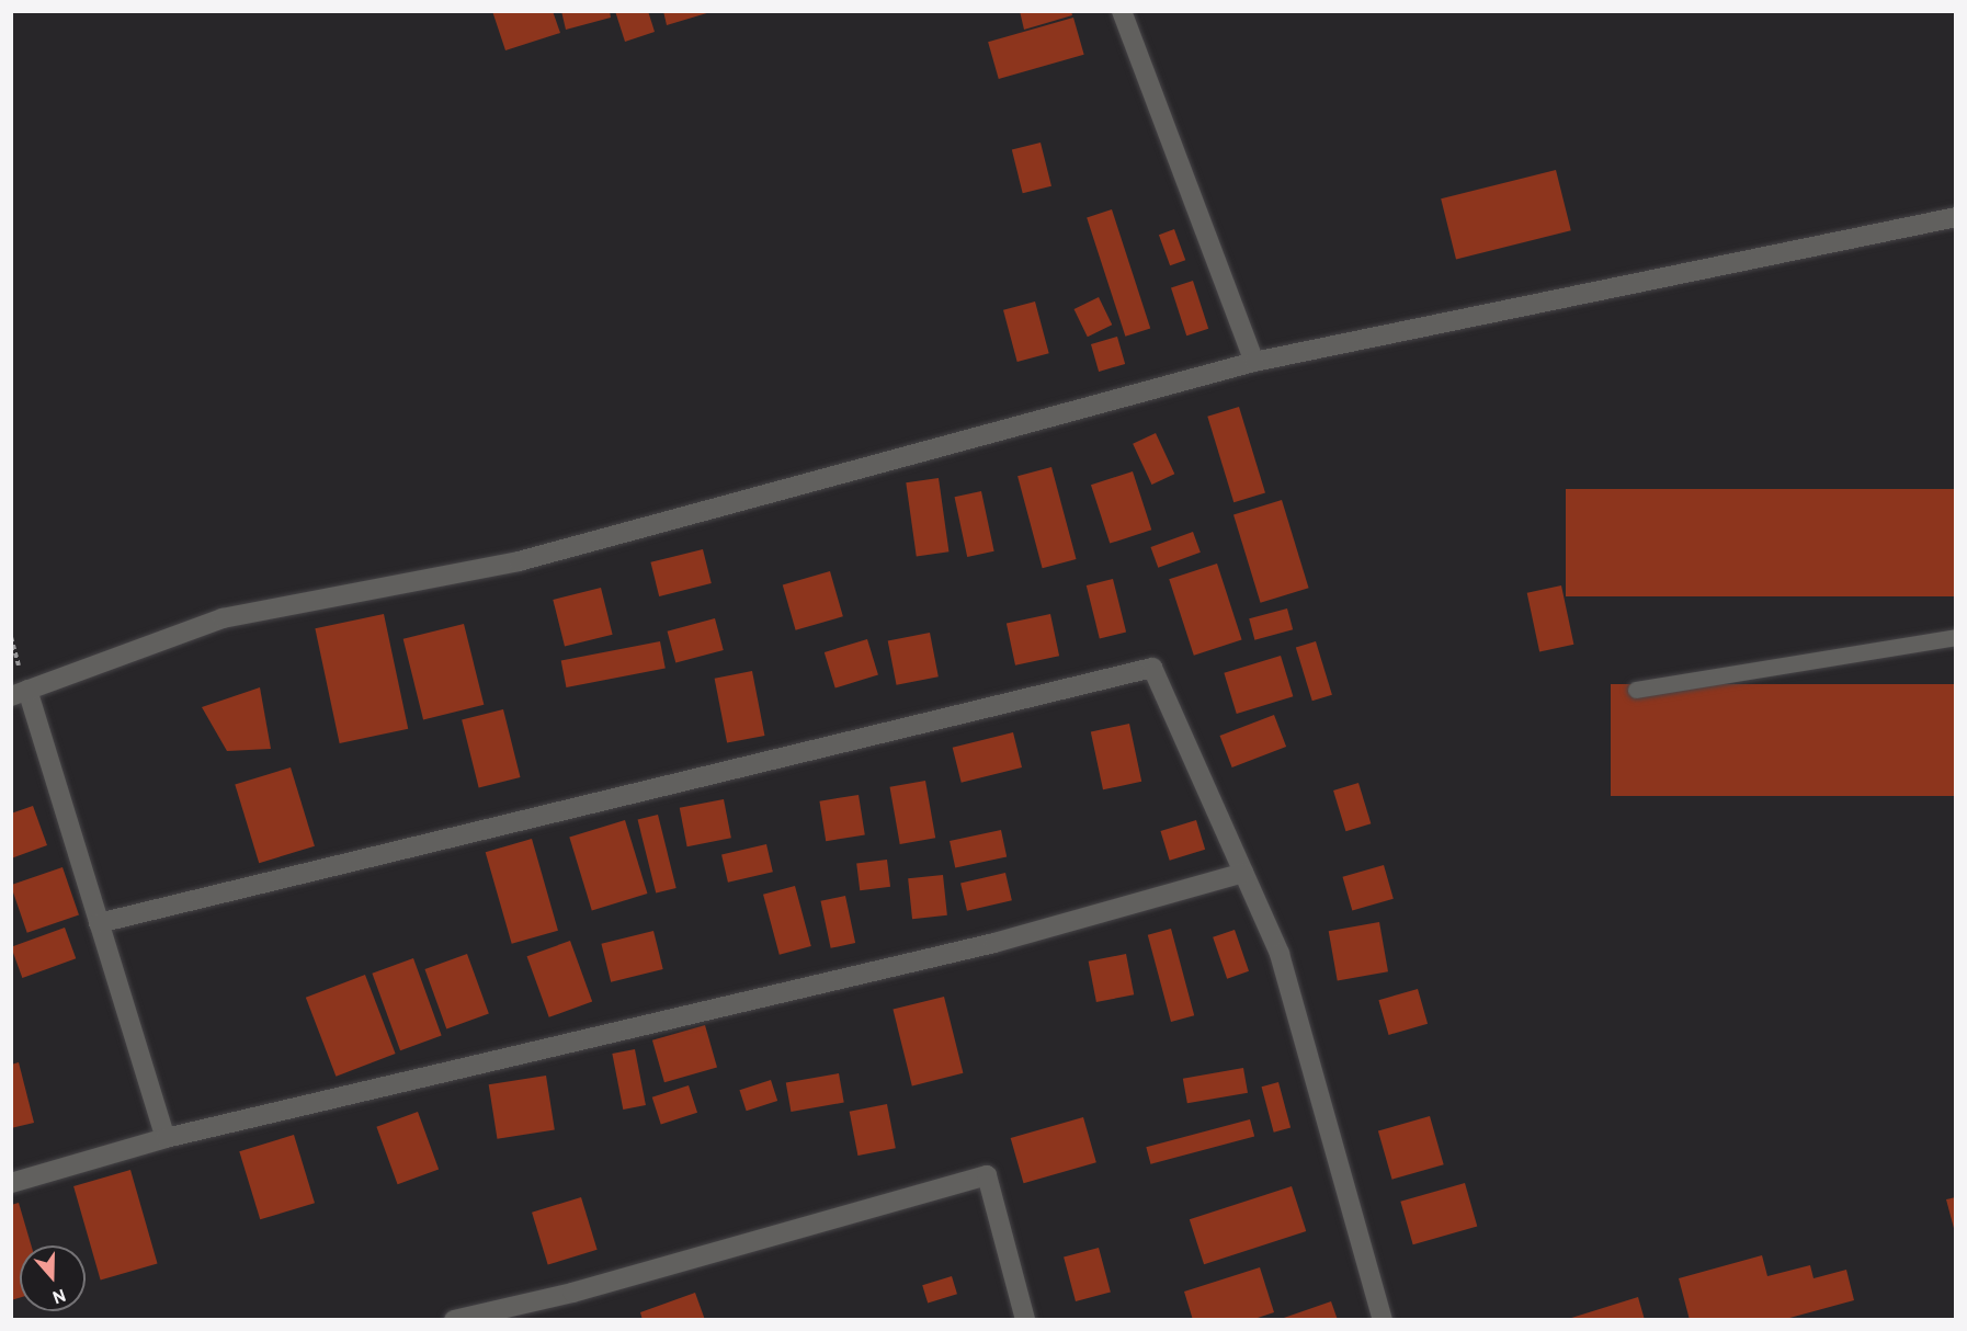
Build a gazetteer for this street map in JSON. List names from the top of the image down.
{
  "north": "bottom"
}
